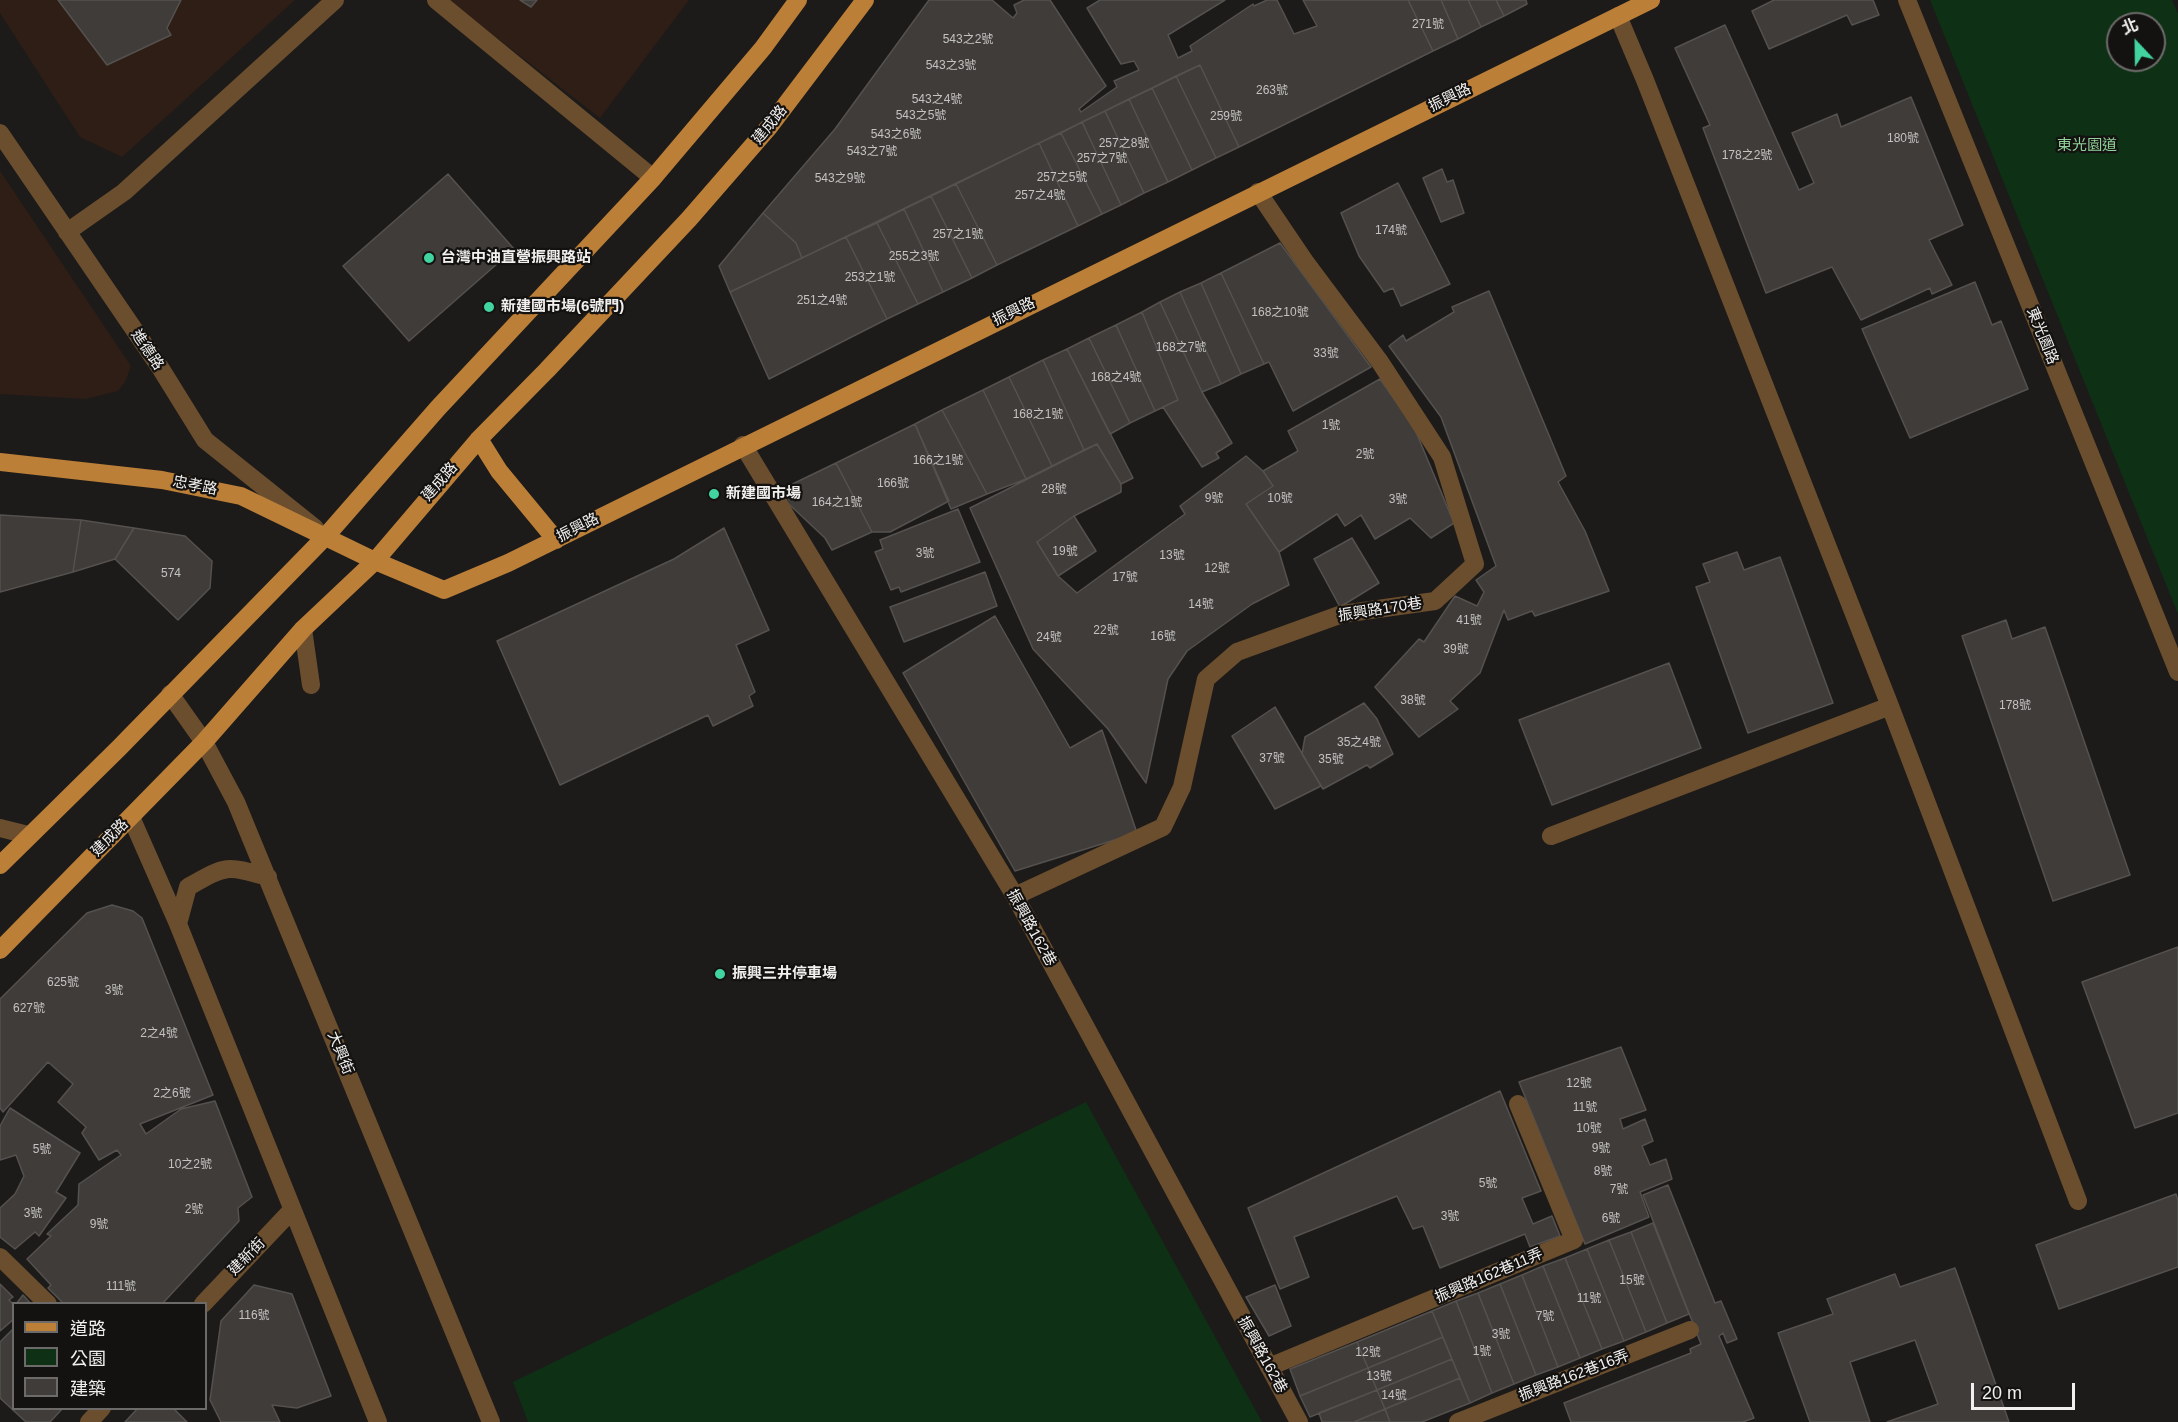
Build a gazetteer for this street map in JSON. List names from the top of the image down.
{
  "streets": {
    "main road": ["振興路", "建成路", "忠孝路"],
    "street": [
      "東光園路",
      "進德路",
      "振興路170巷",
      "振興路162巷",
      "大興街",
      "建新街",
      "振興路162巷11弄",
      "振興路162巷16弄"
    ]
  },
  "crossings": [
    ["振興路", "建成路"],
    ["振興路", "忠孝路"],
    ["振興路", "振興路170巷"],
    ["振興路", "振興路162巷"],
    ["建成路", "忠孝路"],
    ["建成路", "大興街"],
    ["進德路", "忠孝路"],
    ["振興路170巷", "振興路162巷"],
    ["振興路162巷", "振興路162巷11弄"]
  ],
  "parks": ["東光園道"],
  "places": [
    "台灣中油直營振興路站",
    "新建國市場(6號門)",
    "新建國市場",
    "振興三井停車場"
  ],
  "house_numbers": [
    "271號",
    "543之2號",
    "543之3號",
    "263號",
    "543之4號",
    "543之5號",
    "259號",
    "543之6號",
    "180號",
    "257之8號",
    "543之7號",
    "178之2號",
    "257之7號",
    "257之5號",
    "543之9號",
    "257之4號",
    "174號",
    "257之1號",
    "255之3號",
    "253之1號",
    "251之4號",
    "168之10號",
    "168之7號",
    "33號",
    "168之4號",
    "168之1號",
    "1號",
    "2號",
    "166之1號",
    "166號",
    "28號",
    "9號",
    "10號",
    "3號",
    "164之1號",
    "19號",
    "3號",
    "13號",
    "12號",
    "574",
    "17號",
    "14號",
    "41號",
    "22號",
    "16號",
    "24號",
    "39號",
    "38號",
    "178號",
    "35之4號",
    "37號",
    "35號",
    "625號",
    "3號",
    "627號",
    "2之4號",
    "12號",
    "2之6號",
    "11號",
    "10號",
    "9號",
    "5號",
    "10之2號",
    "8號",
    "5號",
    "7號",
    "2號",
    "3號",
    "3號",
    "6號",
    "9號",
    "15號",
    "111號",
    "11號",
    "116號",
    "7號",
    "3號",
    "1號",
    "12號",
    "13號",
    "14號"
  ],
  "legend": ["道路", "公園", "建築"],
  "scale_bar": "20 m",
  "north": "top"
}
